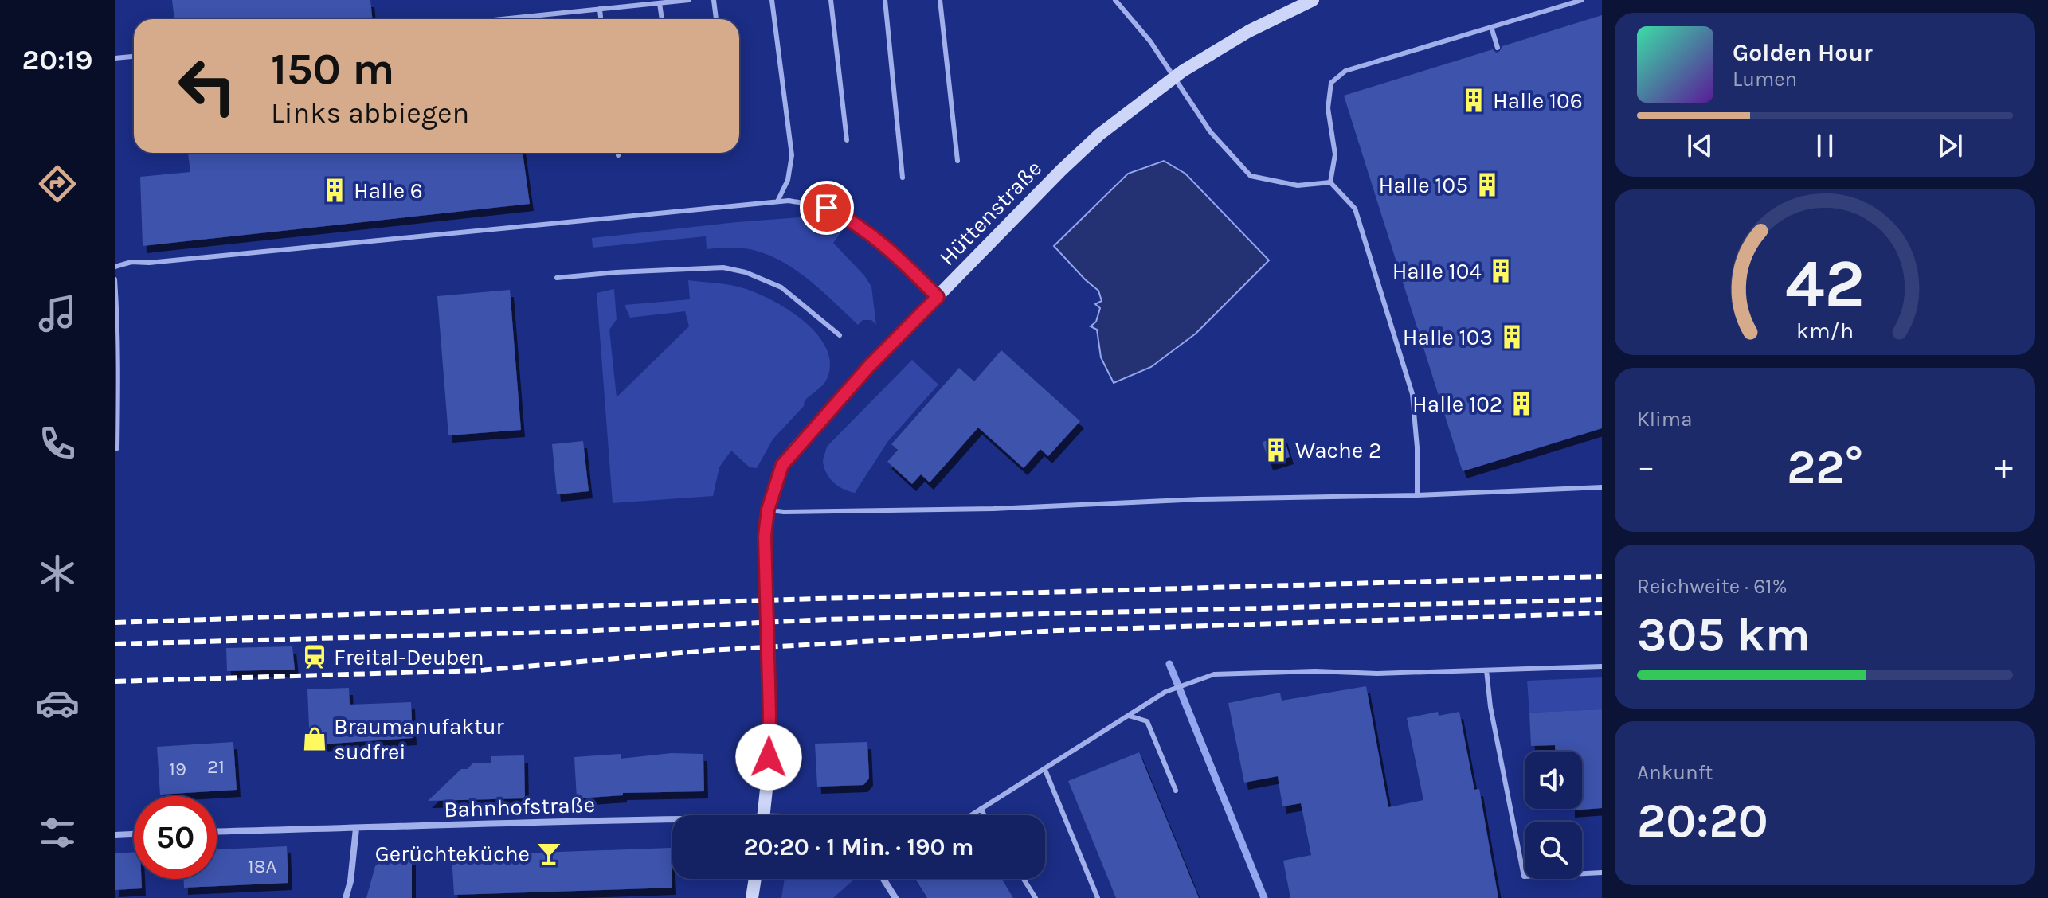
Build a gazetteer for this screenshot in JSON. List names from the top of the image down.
{
  "streets": {
    "main road": ["Hüttenstraße"],
    "street": ["Bahnhofstraße"]
  },
  "places": {
    "building": [
      "Halle 106",
      "Halle 105",
      "Halle 6",
      "Halle 104",
      "Halle 103",
      "Halle 102",
      "Wache 2"
    ],
    "station": ["Freital-Deuben"],
    "shop": ["Braumanufaktur sudfrei"],
    "bar": ["Gerüchteküche"]
  },
  "house_numbers": ["21", "19", "18A"],
  "page": {
    "tabs": "20:19",
    "turn": ["150 m", "Links abbiegen"],
    "song": ["Golden Hour", "Lumen"],
    "tile": [
      "Klima",
      ["Reichweite · 61%", "305 km"],
      ["Ankunft", "20:20"]
    ],
    "heat": ["−", "22°", "+"],
    "limit": "50",
    "trip": "20:20 · 1 Min. · 190 m",
    "gauge": ["42", "km/h"]
  }
}
